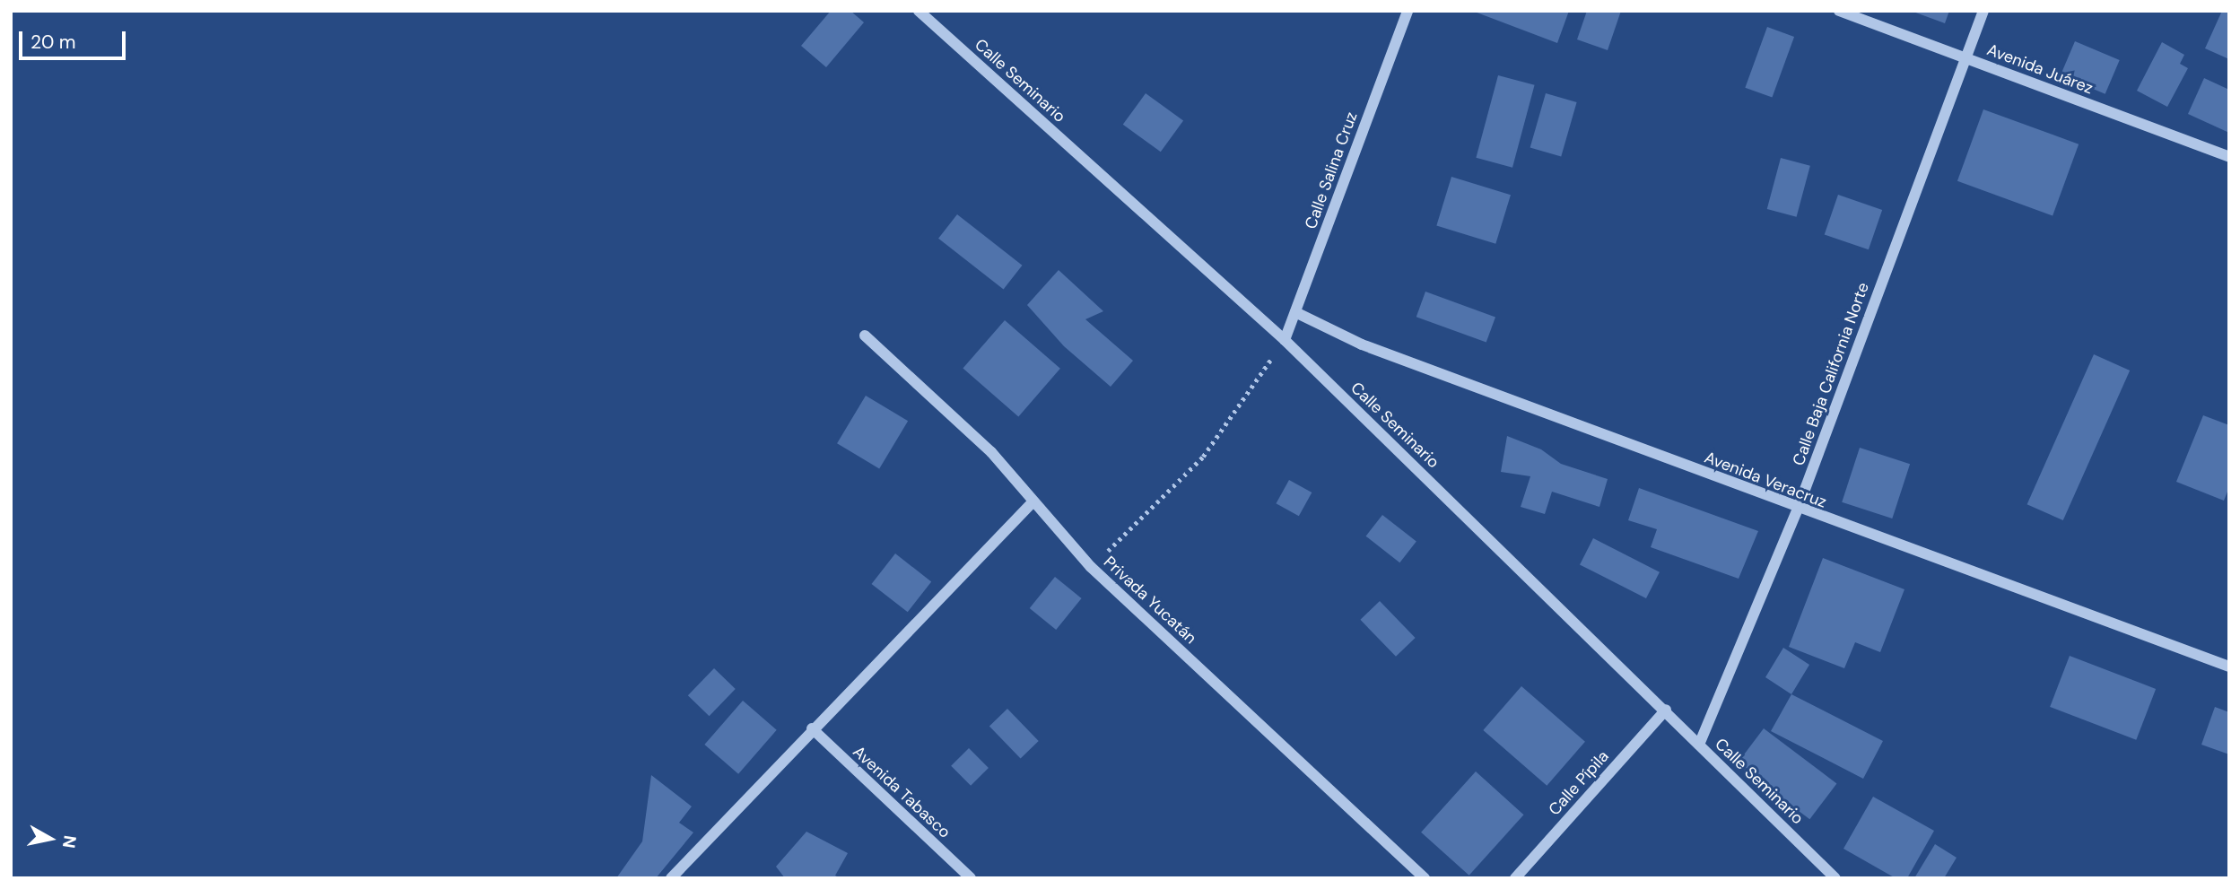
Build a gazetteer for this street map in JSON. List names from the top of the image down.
{
  "streets": {
    "street": [
      "Avenida Juárez",
      "Calle Seminario",
      "Calle Salina Cruz",
      "Calle Baja California Norte",
      "Avenida Veracruz",
      "Privada Yucatán",
      "Calle Pípila",
      "Avenida Tabasco"
    ]
  },
  "crossings": [
    ["Avenida Juárez", "Calle Baja California Norte"],
    ["Calle Seminario", "Calle Salina Cruz"],
    ["Calle Seminario", "Calle Baja California Norte"],
    ["Calle Seminario", "Calle Pípila"],
    ["Calle Salina Cruz", "Avenida Veracruz"],
    ["Calle Baja California Norte", "Avenida Veracruz"]
  ],
  "scale_bar": "20 m",
  "north": "right"
}
